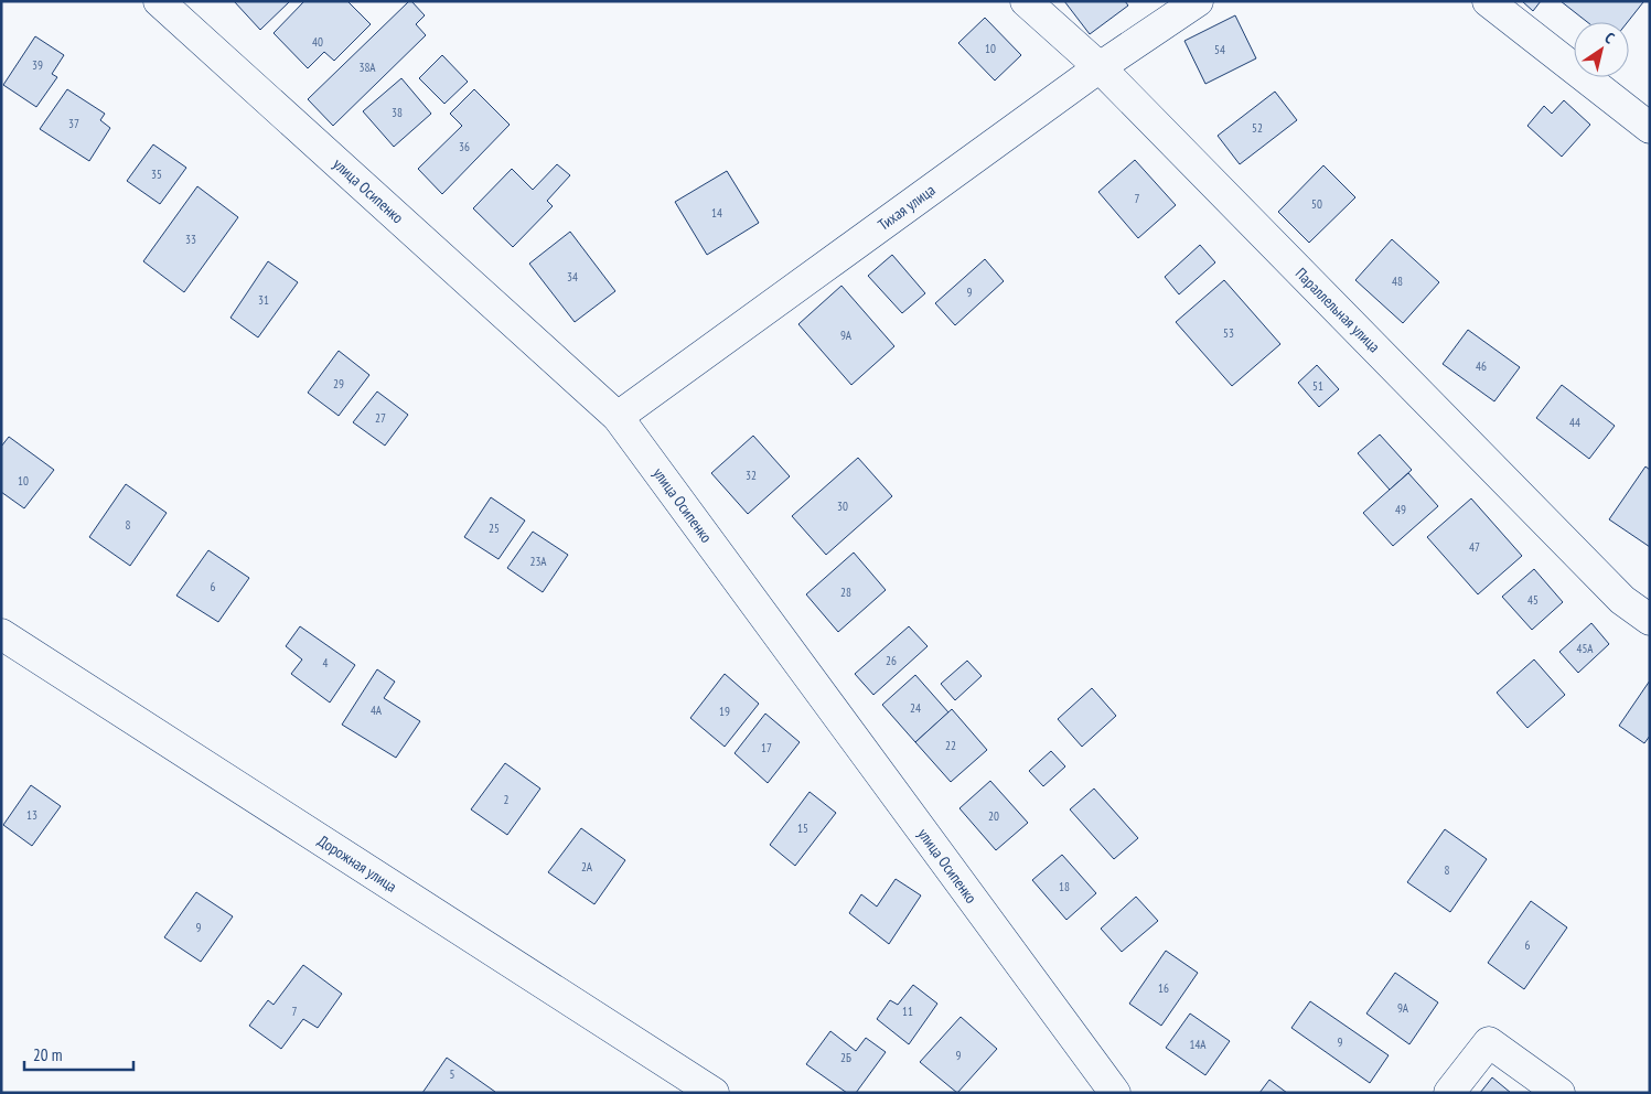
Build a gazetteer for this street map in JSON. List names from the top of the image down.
{
  "streets": {
    "street": [
      "улица Осипенко",
      "Тихая улица",
      "Параллельная улица",
      "Дорожная улица"
    ]
  },
  "crossings": [
    ["улица Осипенко", "Тихая улица"],
    ["Тихая улица", "Параллельная улица"]
  ],
  "house_numbers": [
    "40",
    "10",
    "54",
    "39",
    "38А",
    "38",
    "37",
    "52",
    "36",
    "35",
    "7",
    "50",
    "14",
    "33",
    "34",
    "48",
    "9",
    "31",
    "53",
    "9А",
    "46",
    "29",
    "51",
    "27",
    "44",
    "32",
    "10",
    "30",
    "49",
    "8",
    "25",
    "47",
    "23А",
    "6",
    "28",
    "45",
    "45А",
    "26",
    "4",
    "24",
    "4А",
    "19",
    "22",
    "17",
    "2",
    "13",
    "20",
    "15",
    "2А",
    "8",
    "18",
    "9",
    "6",
    "16",
    "9А",
    "7",
    "11",
    "9",
    "14А",
    "9",
    "2Б",
    "5"
  ],
  "scale_bar": "20 m",
  "north": "top right"
}
